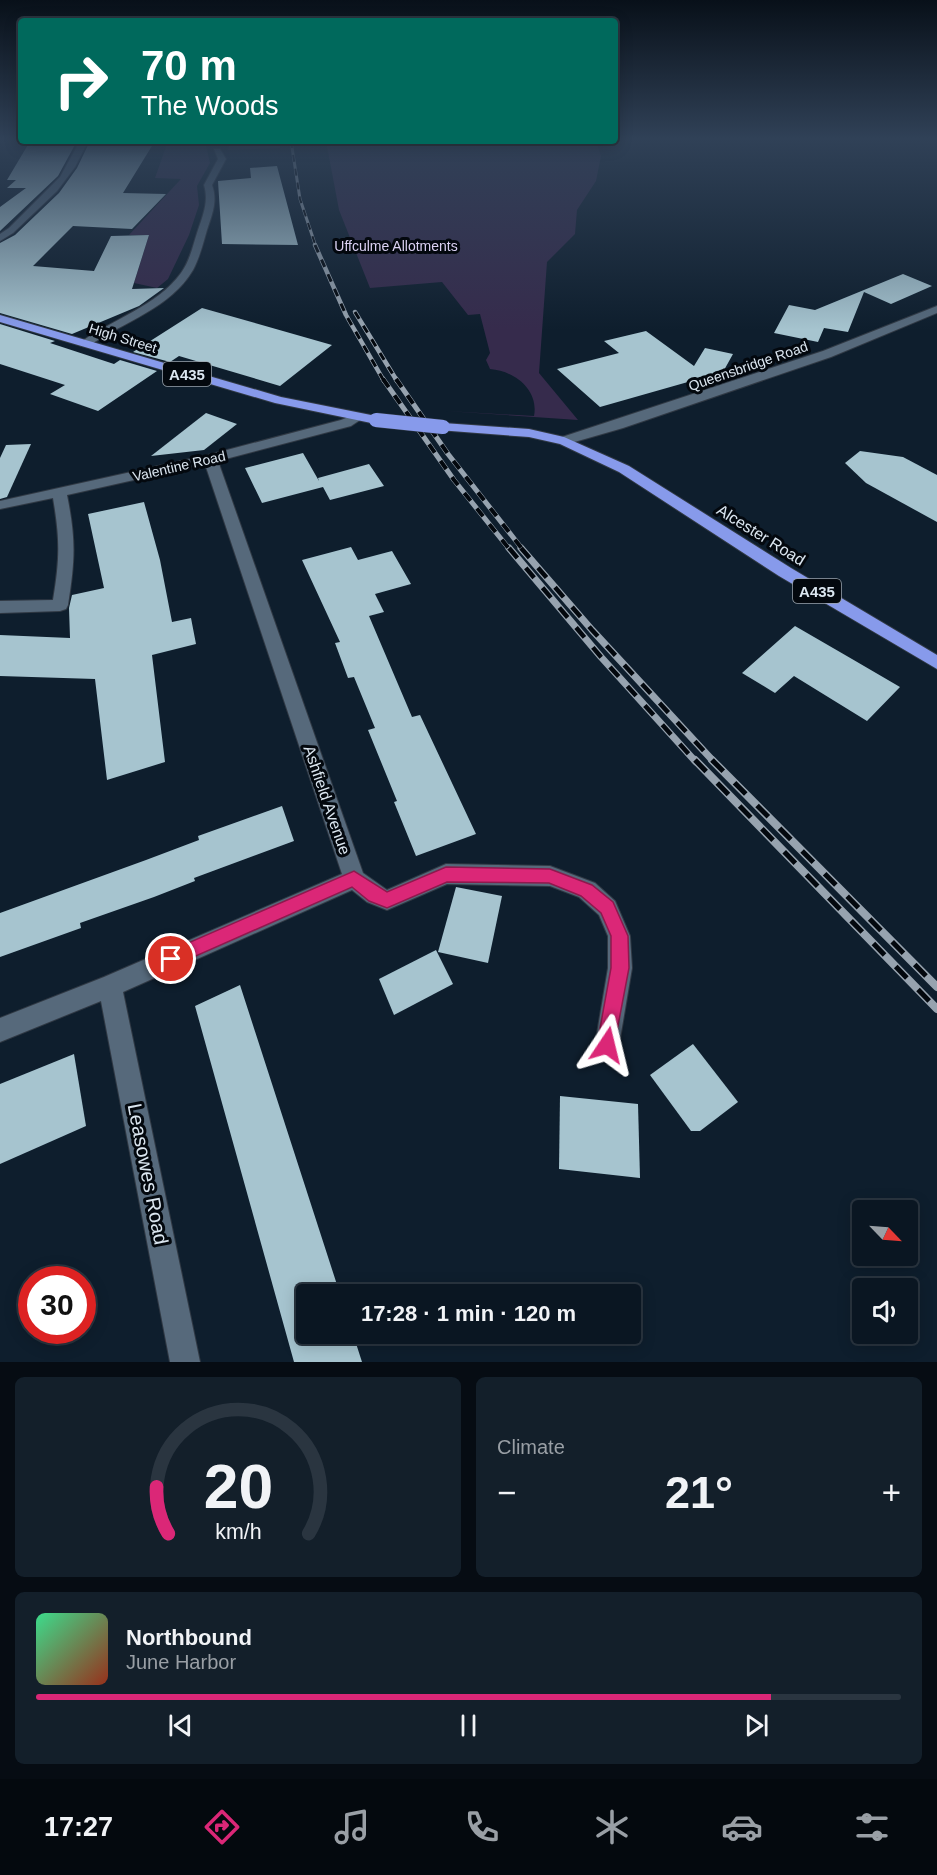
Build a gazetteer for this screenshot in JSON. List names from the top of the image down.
{
  "streets": {
    "highway": ["High Street", "A435", "Alcester Road"],
    "street": [
      "Queensbridge Road",
      "Valentine Road",
      "Ashfield Avenue",
      "Leasowes Road"
    ]
  },
  "crossings": [
    ["High Street", "Queensbridge Road"],
    ["High Street", "Valentine Road"],
    ["High Street", "Alcester Road"],
    ["Queensbridge Road", "Alcester Road"],
    ["Valentine Road", "Ashfield Avenue"]
  ],
  "parks": ["Uffculme Allotments"],
  "north": "bottom right",
  "page": {
    "turn": ["70 m", "The Woods"],
    "limit": "30",
    "trip": "17:28 · 1 min · 120 m",
    "tile": "Climate",
    "heat": ["−", "21°", "+"],
    "song": ["Northbound", "June Harbor"],
    "tabs": "17:27",
    "gauge": ["20", "km/h"]
  }
}
